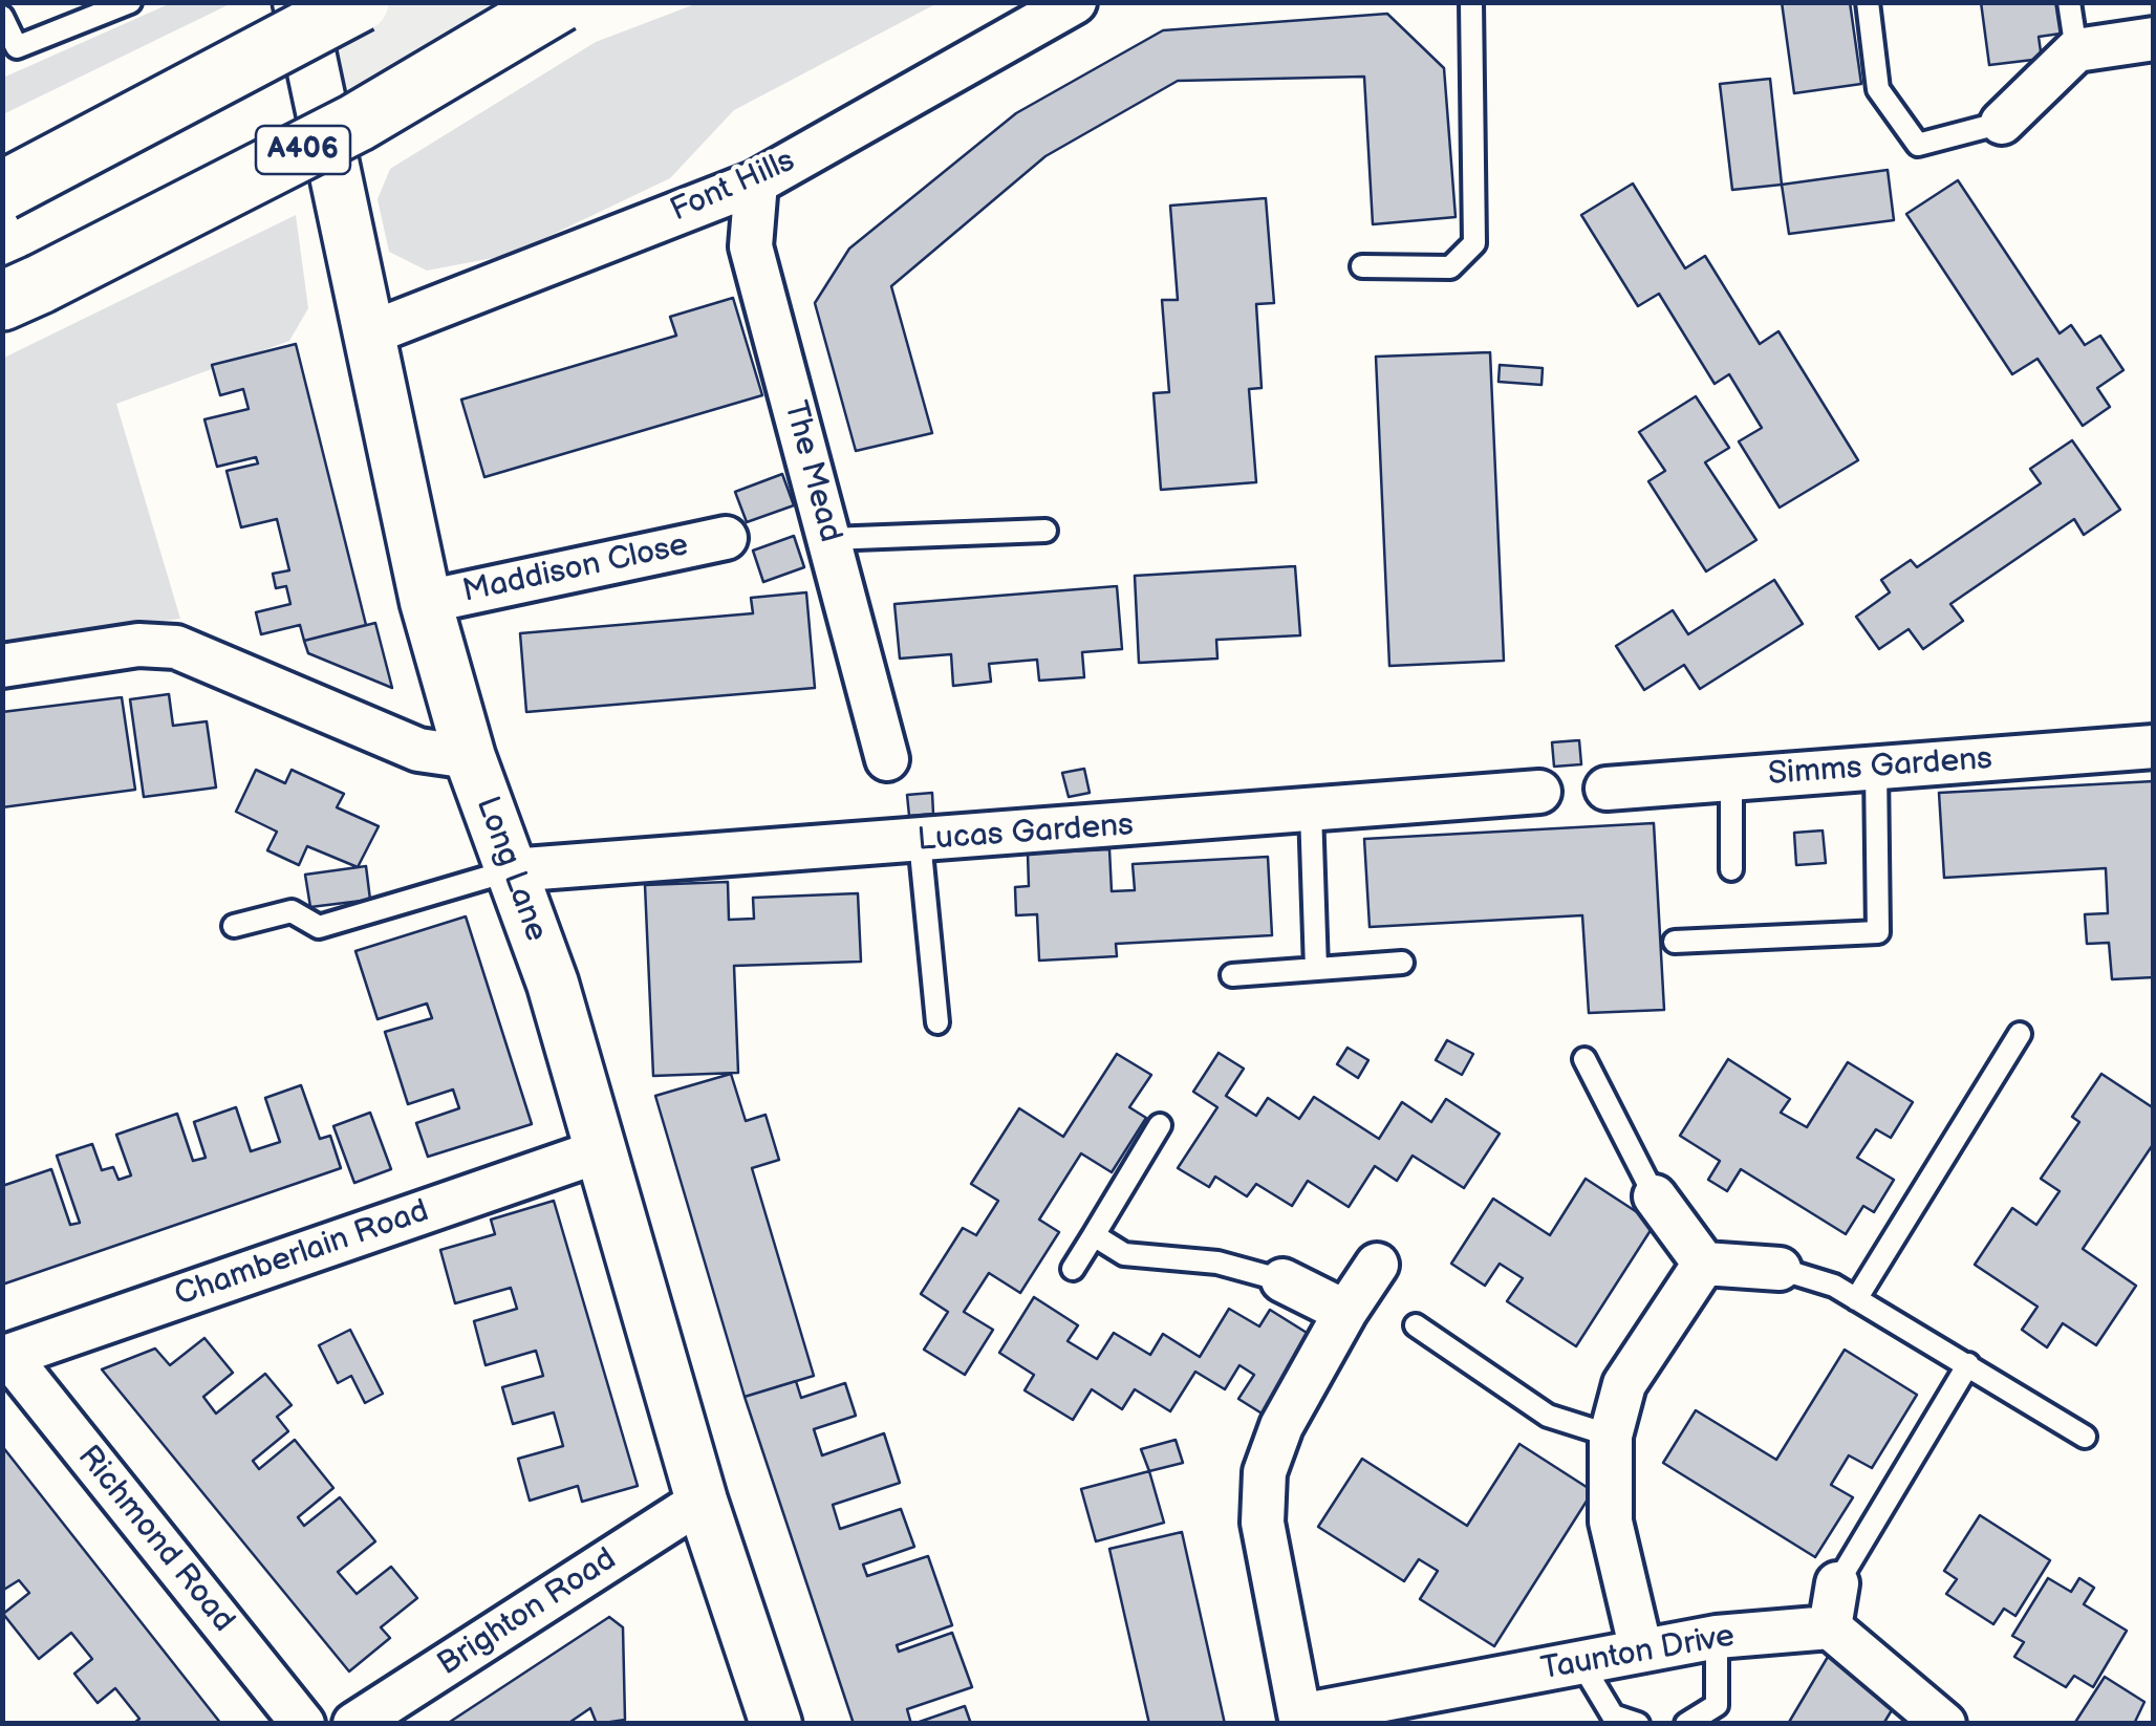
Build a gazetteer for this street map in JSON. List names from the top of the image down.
{
  "streets": {
    "highway": ["A406"],
    "street": [
      "Font Hills",
      "The Mead",
      "Maddison Close",
      "Simms Gardens",
      "Lucas Gardens",
      "Long Lane",
      "Chamberlain Road",
      "Richmond Road",
      "Brighton Road",
      "Taunton Drive"
    ]
  },
  "crossings": [
    ["Font Hills", "The Mead"],
    ["Font Hills", "Long Lane"],
    ["Maddison Close", "Long Lane"],
    ["Lucas Gardens", "Long Lane"],
    ["Long Lane", "Chamberlain Road"],
    ["Long Lane", "Brighton Road"],
    ["Chamberlain Road", "Richmond Road"]
  ]
}
